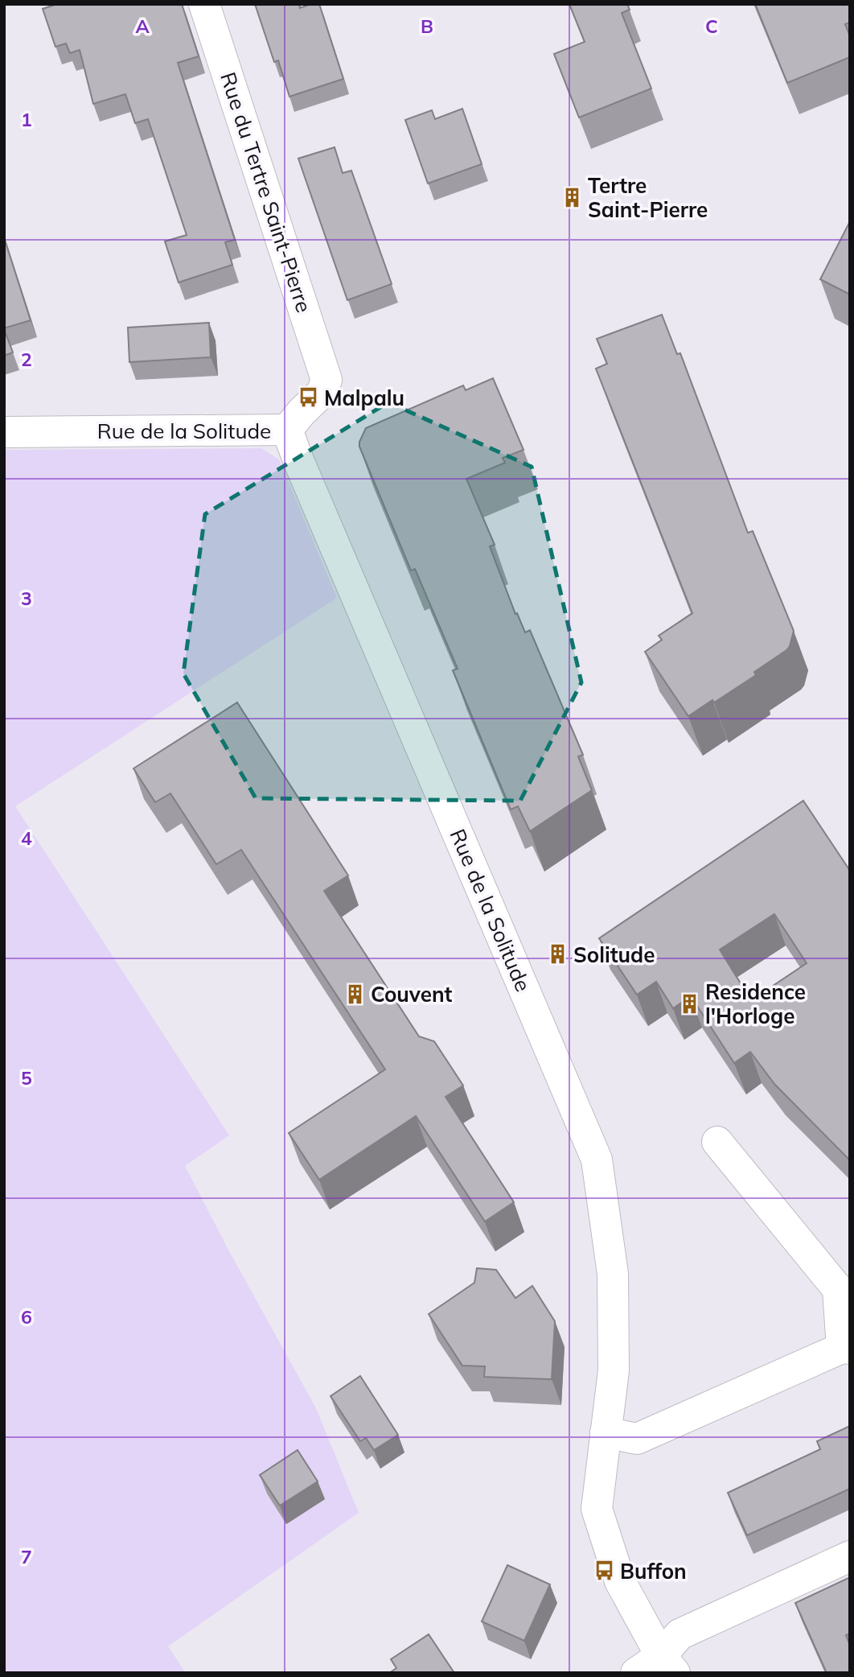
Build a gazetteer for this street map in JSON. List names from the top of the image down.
{
  "streets": {
    "street": ["Rue du Tertre Saint-Pierre", "Rue de la Solitude"]
  },
  "crossings": [
    ["Rue du Tertre Saint-Pierre", "Rue de la Solitude"]
  ],
  "places": {
    "building": [
      "Tertre Saint-Pierre",
      "Solitude",
      "Couvent",
      "Residence l'Horloge"
    ],
    "bus stop": ["Malpalu", "Buffon"]
  },
  "grid": {
    "columns": ["A", "B", "C"],
    "rows": [
      "1",
      "2",
      "3",
      "4",
      "5",
      "6",
      "7"
    ]
  }
}
